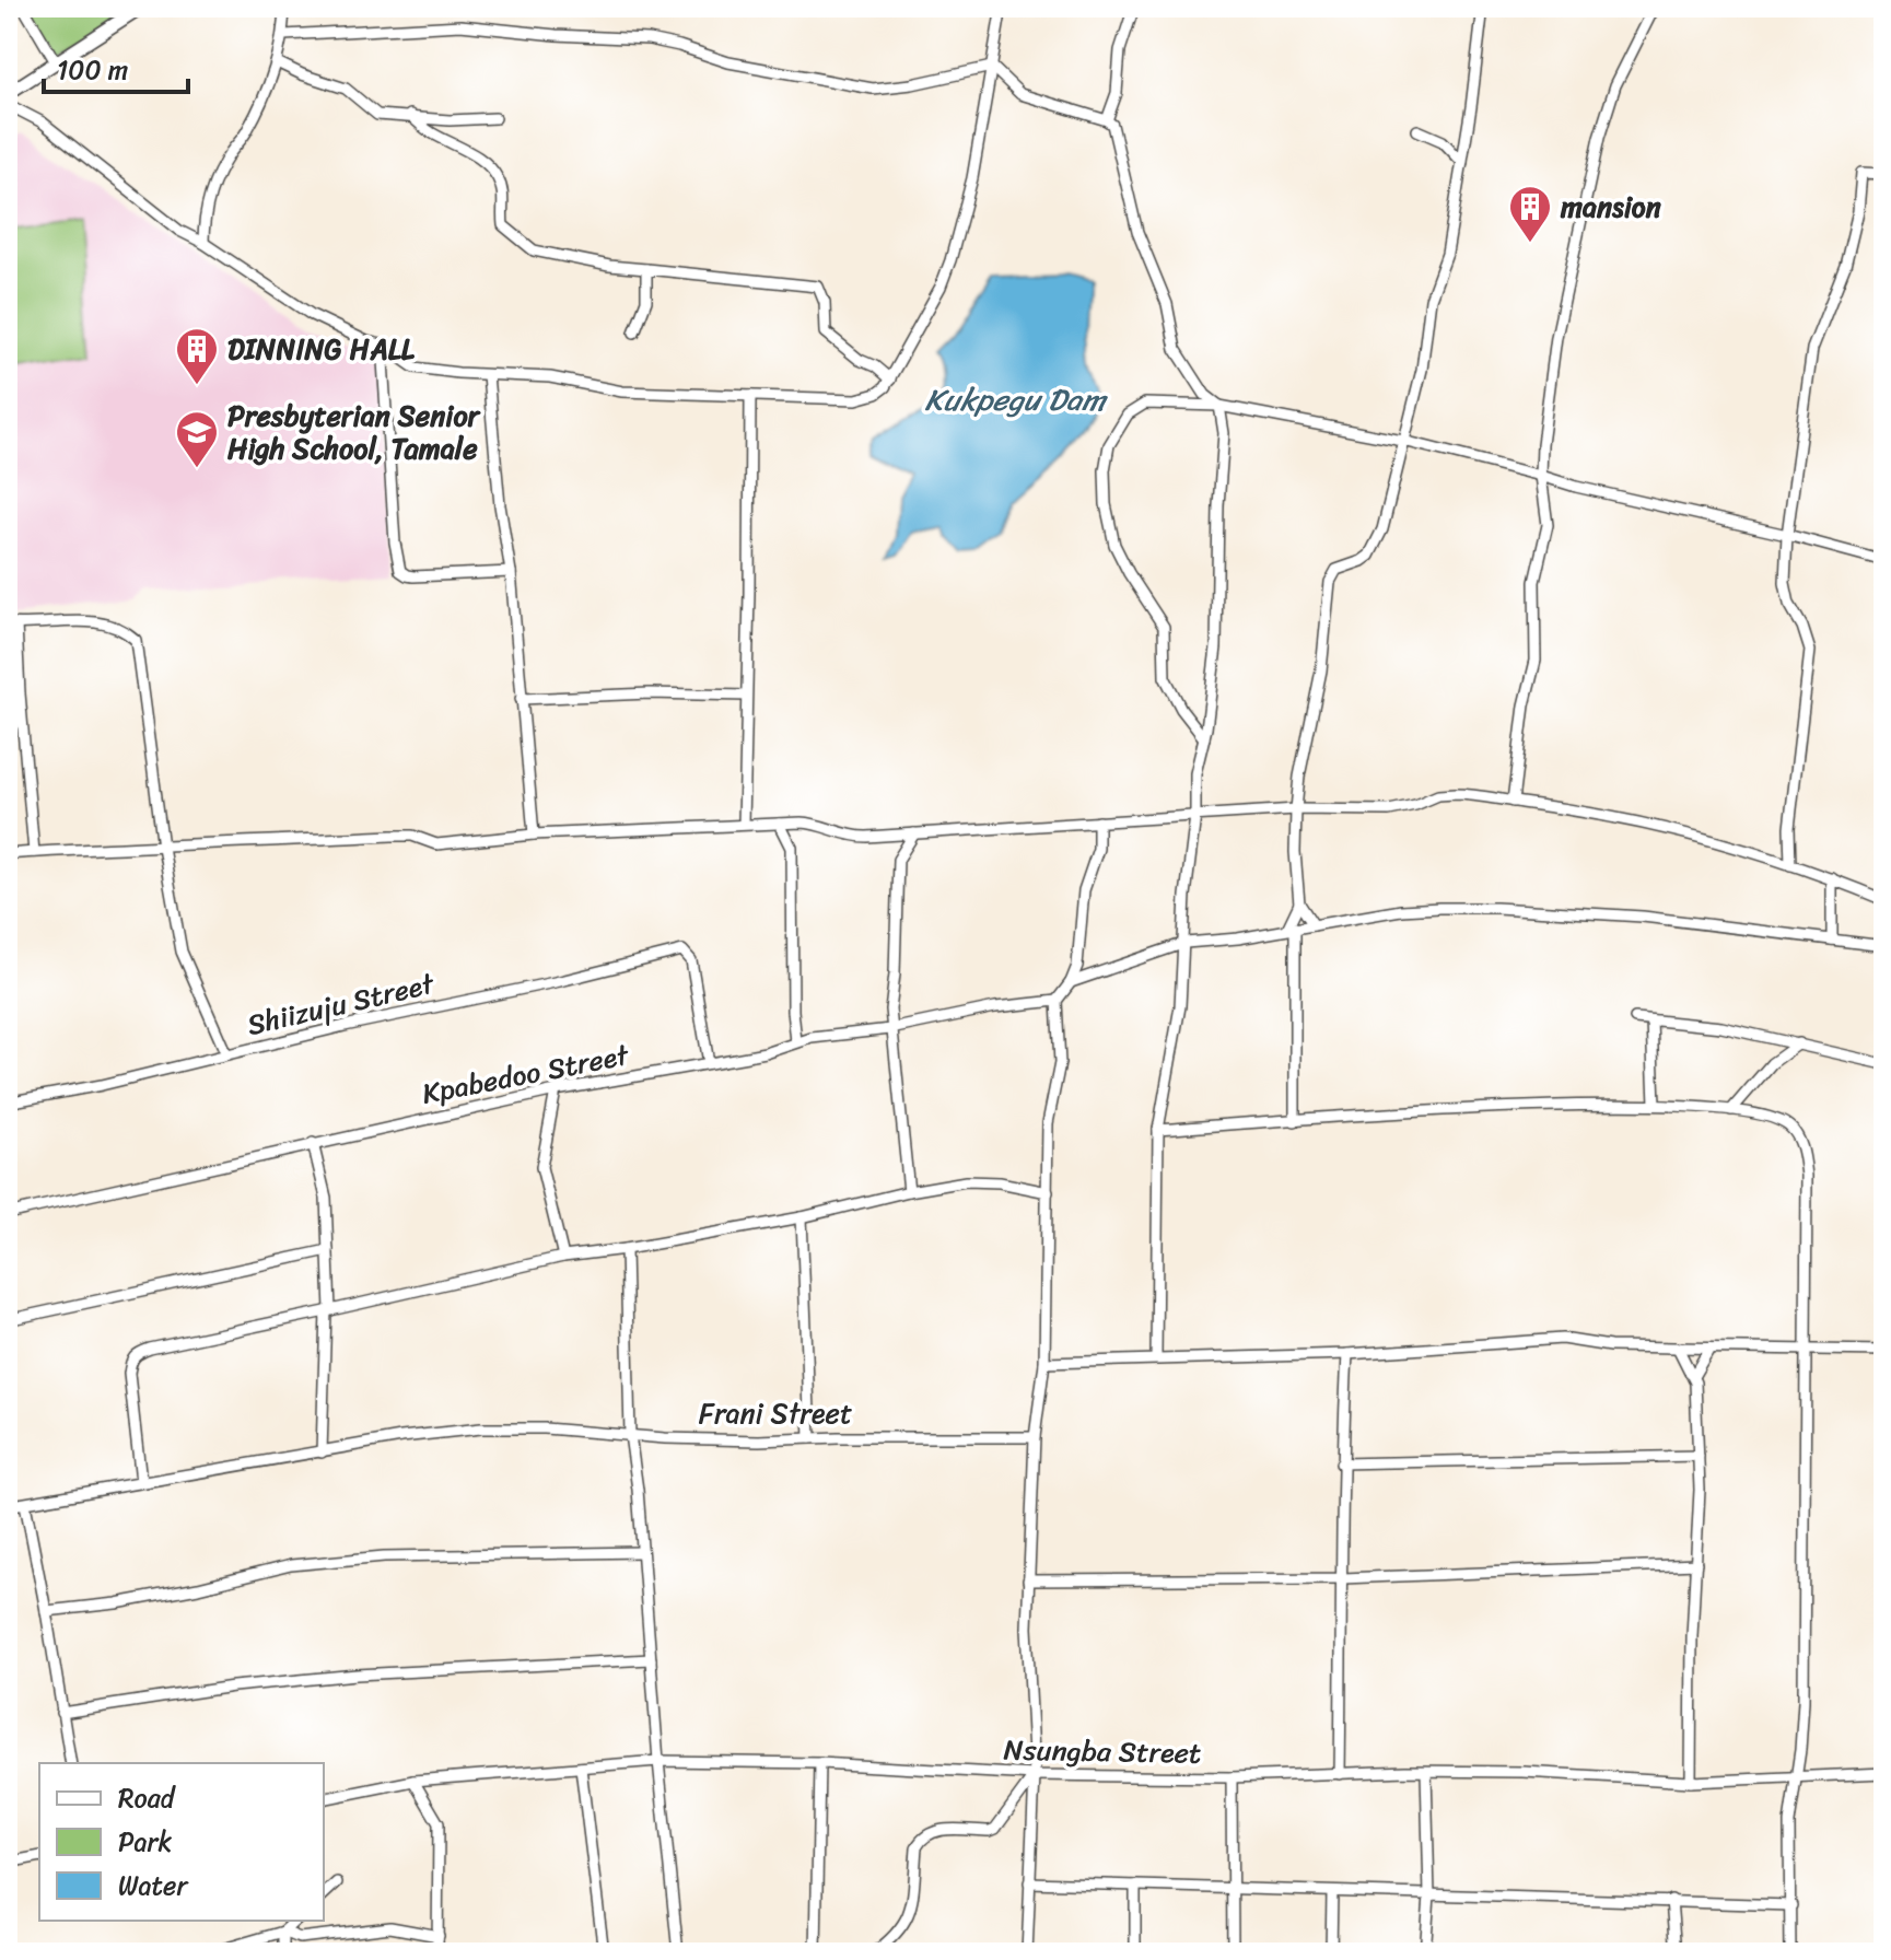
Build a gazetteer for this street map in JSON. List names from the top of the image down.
{
  "streets": {
    "street": [
      "Shiizuju Street",
      "Kpabedoo Street",
      "Frani Street",
      "Nsungba Street"
    ]
  },
  "crossings": [
    ["Shiizuju Street", "Kpabedoo Street"]
  ],
  "water": ["Kukpegu Dam"],
  "places": {
    "building": ["mansion", "DINNING HALL"],
    "school or university": ["Presbyterian Senior High School, Tamale"]
  },
  "legend": ["Road", "Park", "Water"],
  "scale_bar": "100 m"
}
